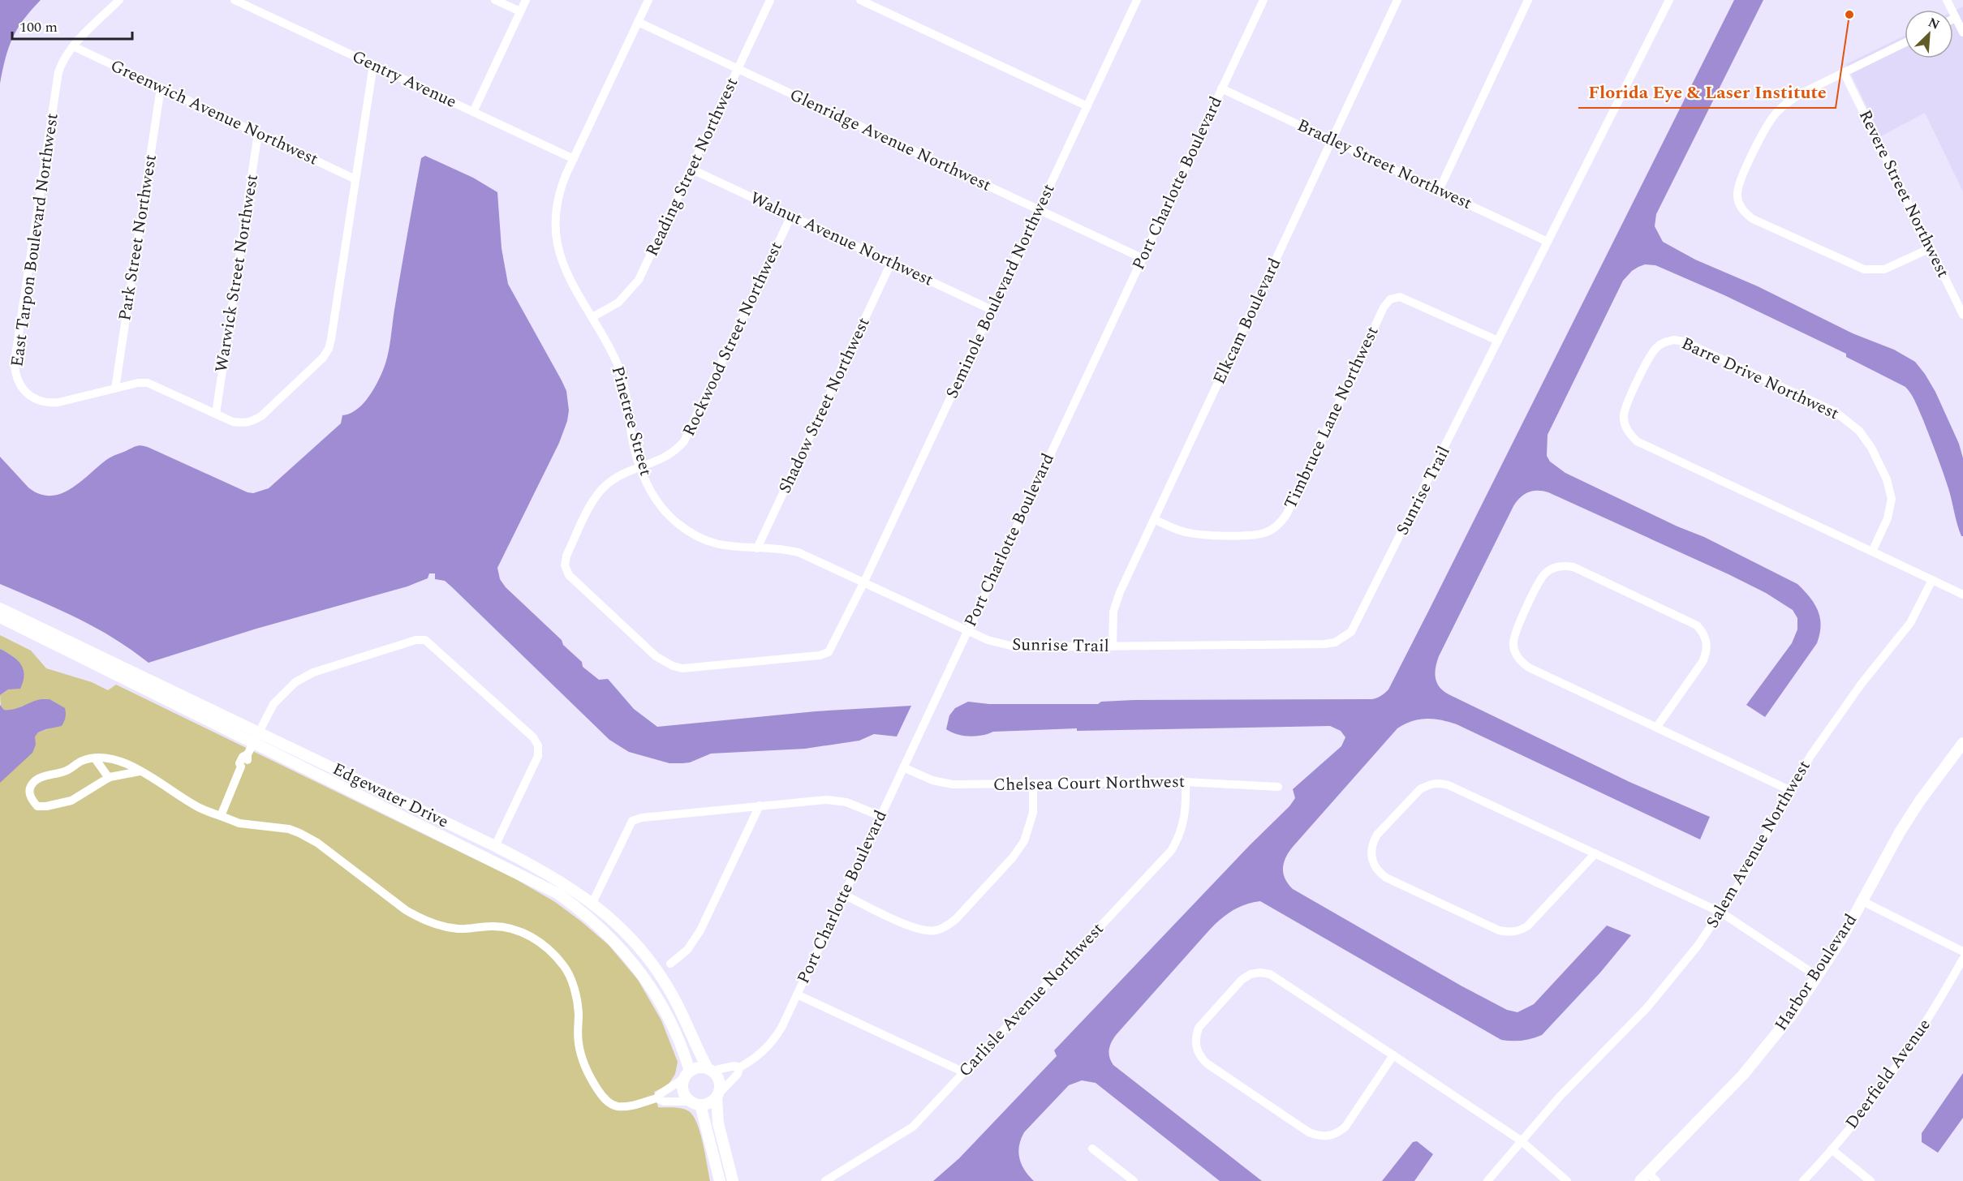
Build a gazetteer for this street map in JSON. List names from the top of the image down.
{
  "streets": {
    "street": [
      "Gentry Avenue",
      "Greenwich Avenue Northwest",
      "Glenridge Avenue Northwest",
      "Bradley Street Northwest",
      "Reading Street Northwest",
      "Port Charlotte Boulevard",
      "Revere Street Northwest",
      "Park Street Northwest",
      "Walnut Avenue Northwest",
      "East Tarpon Boulevard Northwest",
      "Warwick Street Northwest",
      "Seminole Boulevard Northwest",
      "Elkcam Boulevard",
      "Rockwood Street Northwest",
      "Barre Drive Northwest",
      "Shadow Street Northwest",
      "Timbruce Lane Northwest",
      "Pinetree Street",
      "Sunrise Trail",
      "Chelsea Court Northwest",
      "Edgewater Drive",
      "Salem Avenue Northwest",
      "Harbor Boulevard",
      "Carlisle Avenue Northwest",
      "Deerfield Avenue"
    ]
  },
  "crossings": [
    ["Gentry Avenue", "East Tarpon Boulevard Northwest"],
    ["Gentry Avenue", "Pinetree Street"],
    ["Greenwich Avenue Northwest", "Park Street Northwest"],
    ["Greenwich Avenue Northwest", "East Tarpon Boulevard Northwest"],
    ["Greenwich Avenue Northwest", "Warwick Street Northwest"],
    ["Glenridge Avenue Northwest", "Reading Street Northwest"],
    ["Glenridge Avenue Northwest", "Port Charlotte Boulevard"],
    ["Glenridge Avenue Northwest", "Seminole Boulevard Northwest"],
    ["Glenridge Avenue Northwest", "Pinetree Street"],
    ["Bradley Street Northwest", "Port Charlotte Boulevard"],
    ["Bradley Street Northwest", "Elkcam Boulevard"],
    ["Bradley Street Northwest", "Sunrise Trail"],
    ["Reading Street Northwest", "Walnut Avenue Northwest"],
    ["Reading Street Northwest", "Pinetree Street"],
    ["Port Charlotte Boulevard", "Pinetree Street"],
    ["Port Charlotte Boulevard", "Sunrise Trail"],
    ["Port Charlotte Boulevard", "Chelsea Court Northwest"],
    ["Port Charlotte Boulevard", "Edgewater Drive"],
    ["Park Street Northwest", "East Tarpon Boulevard Northwest"],
    ["Walnut Avenue Northwest", "Seminole Boulevard Northwest"],
    ["Walnut Avenue Northwest", "Rockwood Street Northwest"],
    ["Walnut Avenue Northwest", "Shadow Street Northwest"],
    ["East Tarpon Boulevard Northwest", "Warwick Street Northwest"],
    ["Seminole Boulevard Northwest", "Rockwood Street Northwest"],
    ["Seminole Boulevard Northwest", "Pinetree Street"],
    ["Elkcam Boulevard", "Timbruce Lane Northwest"],
    ["Elkcam Boulevard", "Sunrise Trail"],
    ["Rockwood Street Northwest", "Pinetree Street"],
    ["Barre Drive Northwest", "Salem Avenue Northwest"],
    ["Shadow Street Northwest", "Pinetree Street"],
    ["Timbruce Lane Northwest", "Sunrise Trail"],
    ["Pinetree Street", "Sunrise Trail"],
    ["Chelsea Court Northwest", "Carlisle Avenue Northwest"]
  ],
  "places": ["Florida Eye & Laser Institute"],
  "scale_bar": "100 m",
  "north": "top right"
}
